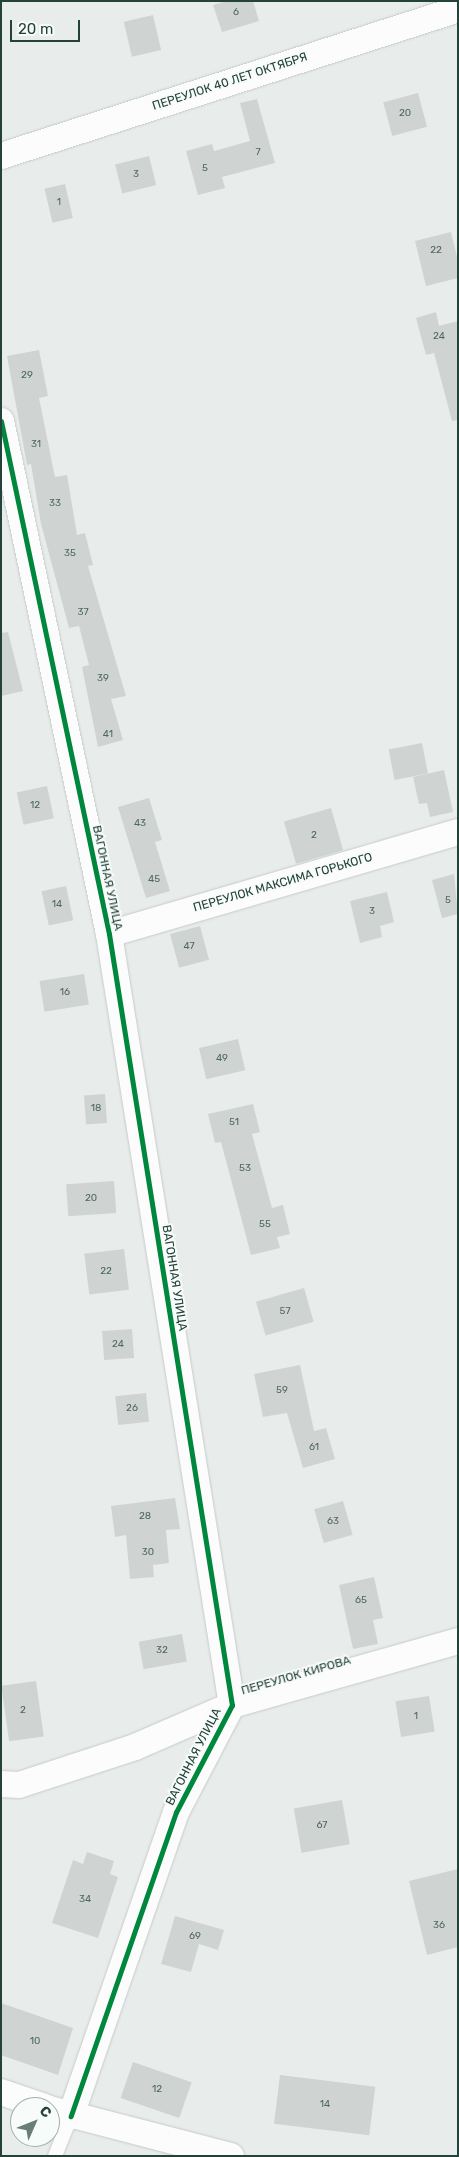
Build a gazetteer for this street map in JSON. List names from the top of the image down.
{
  "streets": {
    "street": [
      "ПЕРЕУЛОК 40 ЛЕТ ОКТЯБРЯ",
      "ВАГОННАЯ УЛИЦА",
      "ПЕРЕУЛОК МАКСИМА ГОРЬКОГО",
      "ПЕРЕУЛОК КИРОВА"
    ]
  },
  "crossings": [
    ["ВАГОННАЯ УЛИЦА", "ПЕРЕУЛОК МАКСИМА ГОРЬКОГО"],
    ["ВАГОННАЯ УЛИЦА", "ПЕРЕУЛОК КИРОВА"]
  ],
  "house_numbers": [
    "6",
    "20",
    "7",
    "5",
    "3",
    "1",
    "22",
    "24",
    "29",
    "31",
    "33",
    "35",
    "37",
    "39",
    "41",
    "12",
    "43",
    "2",
    "45",
    "5",
    "14",
    "3",
    "47",
    "16",
    "49",
    "18",
    "51",
    "53",
    "20",
    "55",
    "22",
    "57",
    "24",
    "59",
    "26",
    "61",
    "28",
    "63",
    "30",
    "65",
    "32",
    "2",
    "1",
    "67",
    "34",
    "36",
    "69",
    "10",
    "12",
    "14"
  ],
  "scale_bar": "20 m",
  "north": "top right"
}
